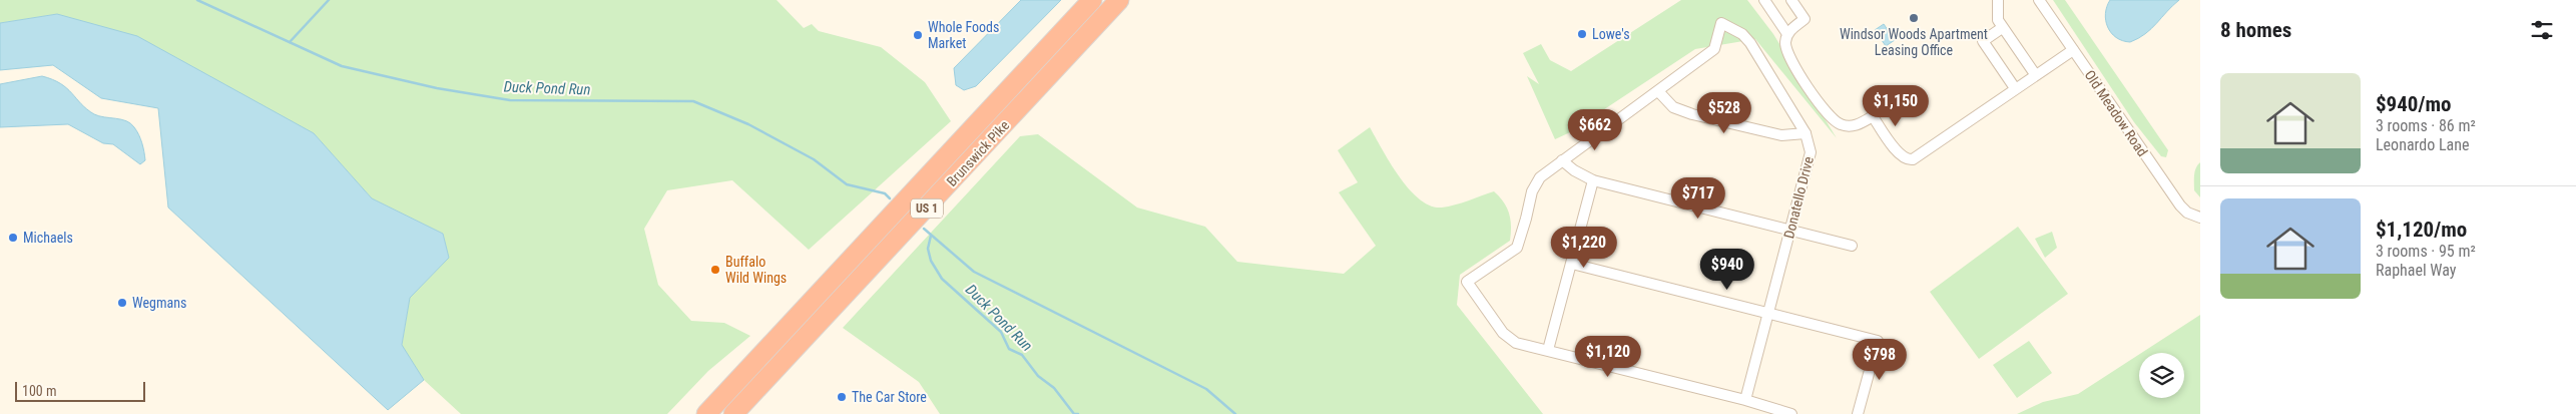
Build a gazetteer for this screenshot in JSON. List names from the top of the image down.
{
  "streets": {
    "highway": ["Brunswick Pike", "US 1"],
    "street": ["Old Meadow Road", "Donatello Drive"]
  },
  "water": ["Duck Pond Run"],
  "places": [
    "Windsor Woods Apartment Leasing Office",
    "Lowe's",
    "Whole Foods Market",
    "Michaels",
    "Buffalo Wild Wings",
    "Wegmans",
    "The Car Store"
  ],
  "scale_bar": "100 m",
  "page": {
    "heading": "8 homes",
    "list": [
      {
        "name": "$940/mo",
        "note": "3 rooms · 86 m² · Leonardo Lane"
      },
      {
        "name": "$1,120/mo",
        "note": "3 rooms · 95 m² · Raphael Way"
      }
    ],
    "price": [
      "$1,150",
      "$528",
      "$662",
      "$717",
      "$1,220",
      "$940",
      "$1,120",
      "$798"
    ],
    "scale": "100 m"
  }
}
